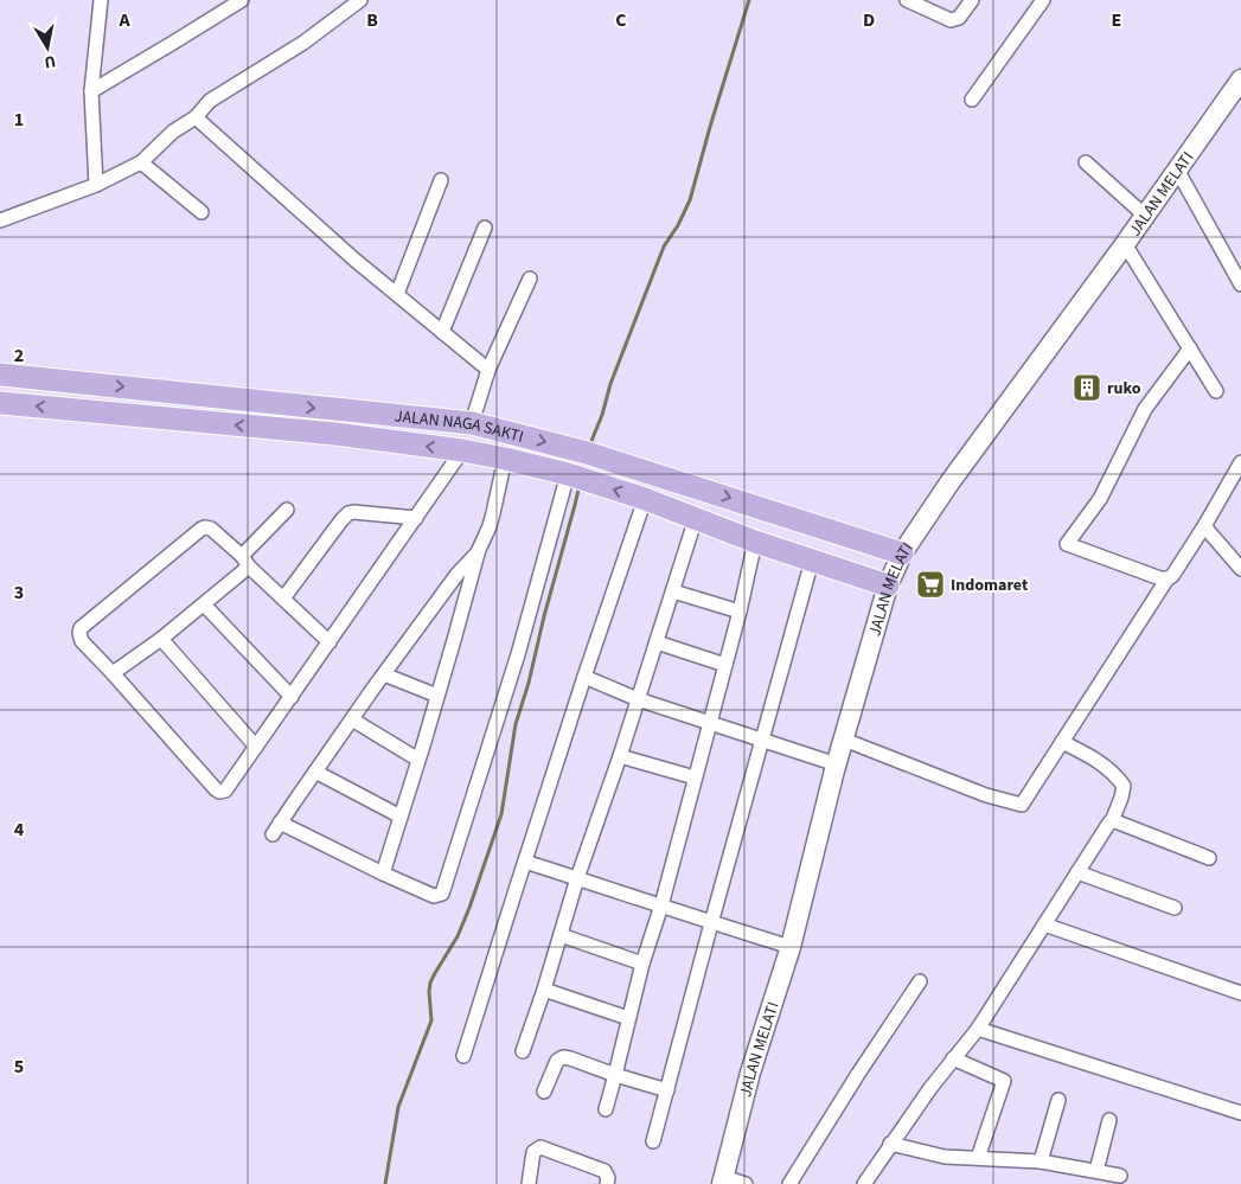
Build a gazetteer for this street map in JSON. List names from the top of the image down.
{
  "streets": {
    "main road": ["JALAN MELATI", "JALAN NAGA SAKTI"]
  },
  "crossings": [
    ["JALAN MELATI", "JALAN NAGA SAKTI"]
  ],
  "places": {
    "building": ["ruko"],
    "supermarket": ["Indomaret"]
  },
  "north": "bottom",
  "grid": {
    "columns": [
      "A",
      "B",
      "C",
      "D",
      "E"
    ],
    "rows": [
      "1",
      "2",
      "3",
      "4",
      "5"
    ]
  }
}
